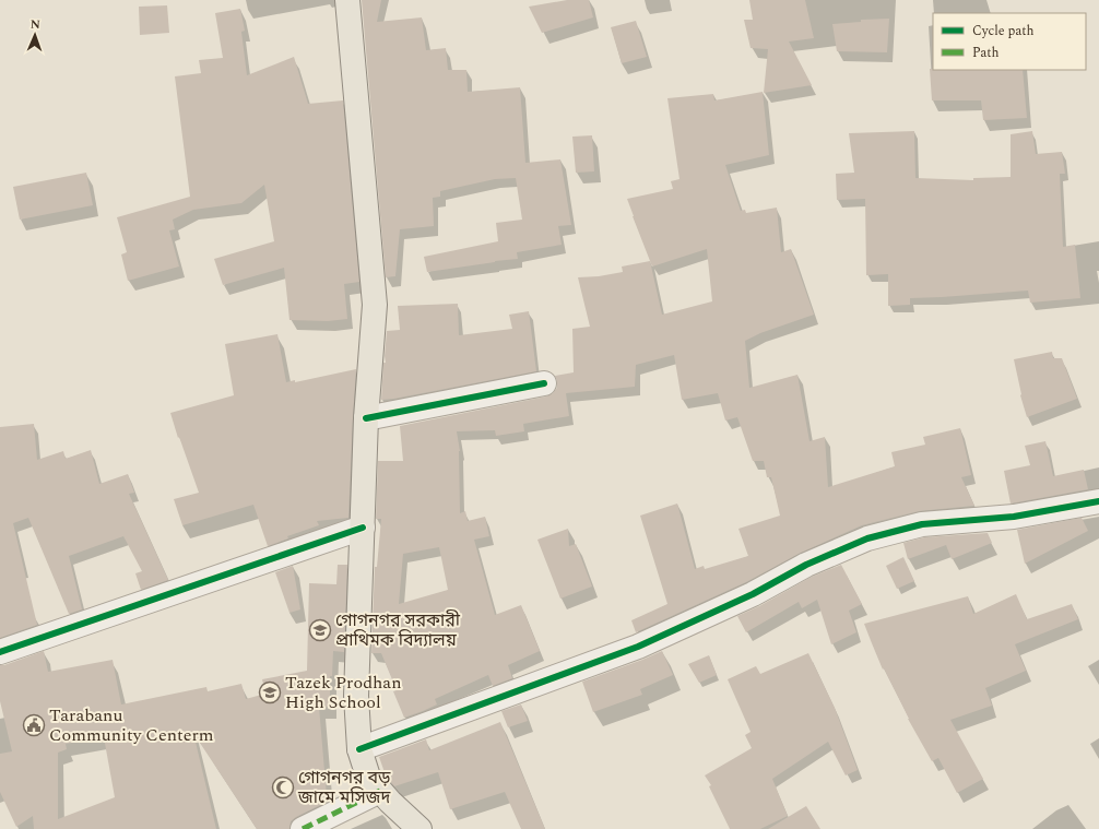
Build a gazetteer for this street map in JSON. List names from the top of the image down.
{
  "places": {
    "school or university": ["গোগনগর সরকারী প্রাথিমক বিদ্যালয়", "Tazek Prodhan High School"],
    "public building": ["Tarabanu Community Centerm"],
    "mosque": ["গোগনগর বড় জামে মসিজদ"]
  },
  "legend": ["Cycle path", "Path"],
  "north": "top"
}
